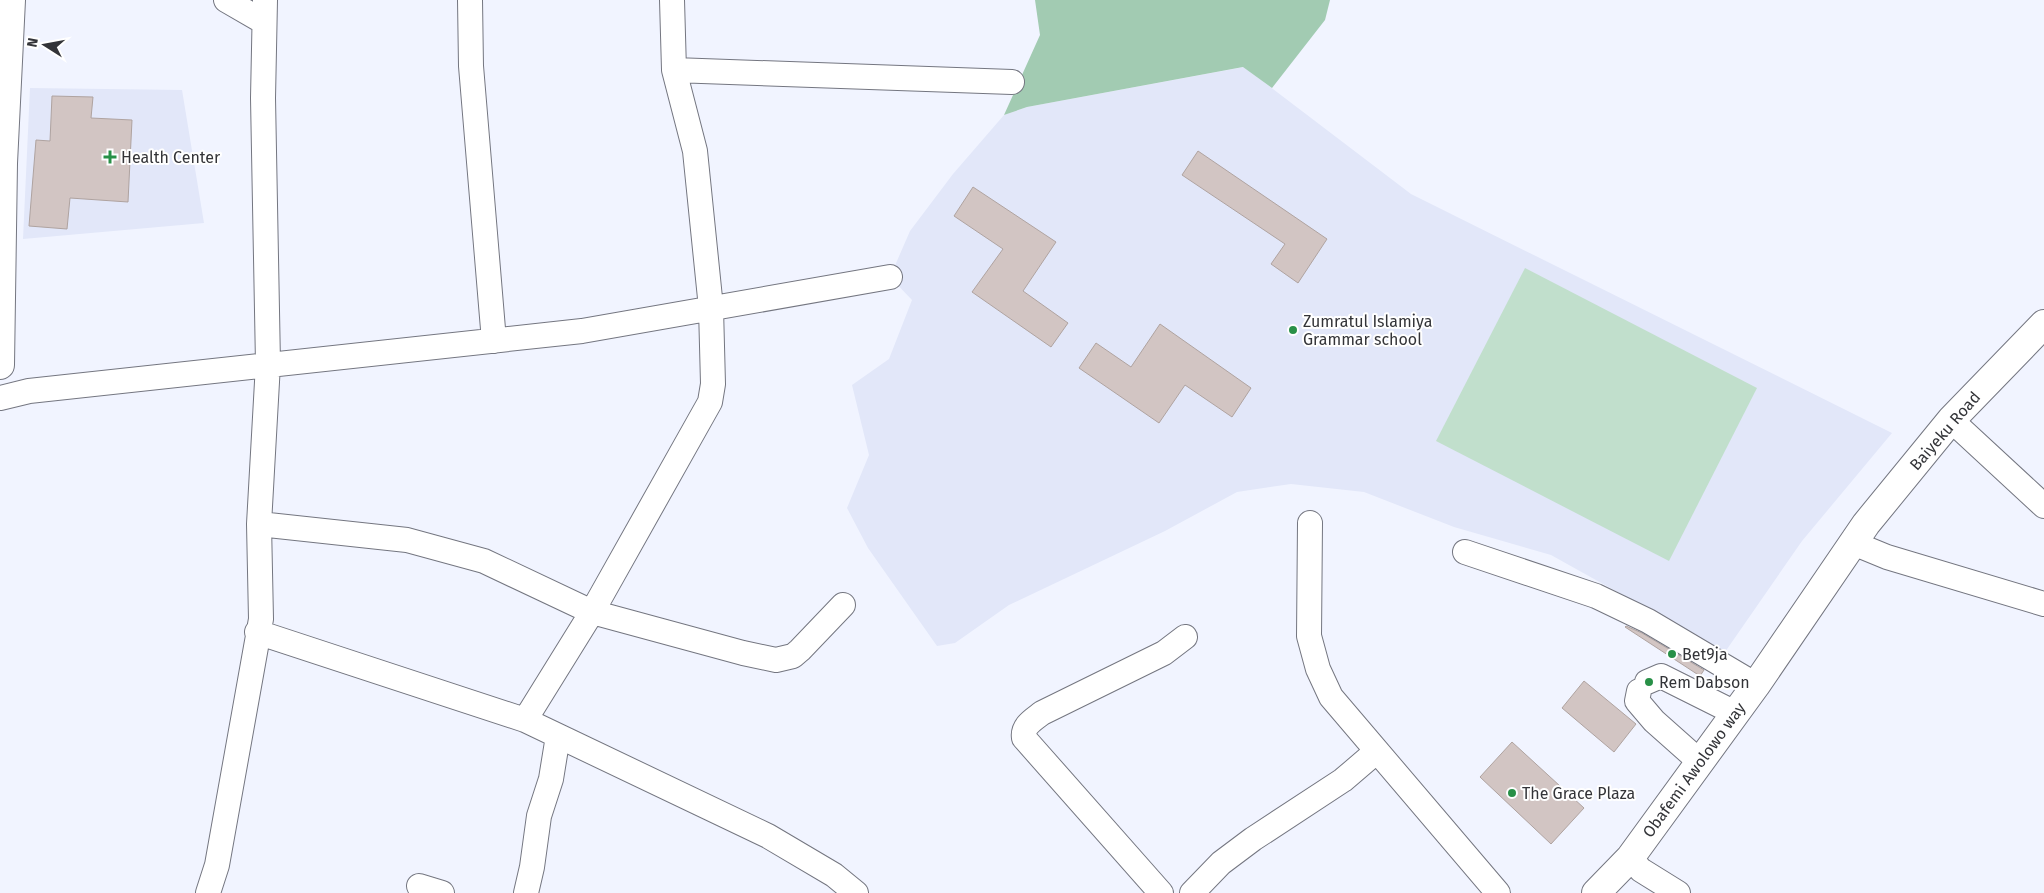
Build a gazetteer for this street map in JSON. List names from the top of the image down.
{
  "streets": {
    "main road": ["Baiyeku Road", "Obafemi Awolowo way"]
  },
  "crossings": [
    ["Baiyeku Road", "Obafemi Awolowo way"]
  ],
  "places": {
    "health": ["Health Center"],
    "other": [
      "Zumratul Islamiya Grammar school",
      "Bet9ja",
      "Rem Dabson",
      "The Grace Plaza"
    ]
  },
  "north": "left"
}
